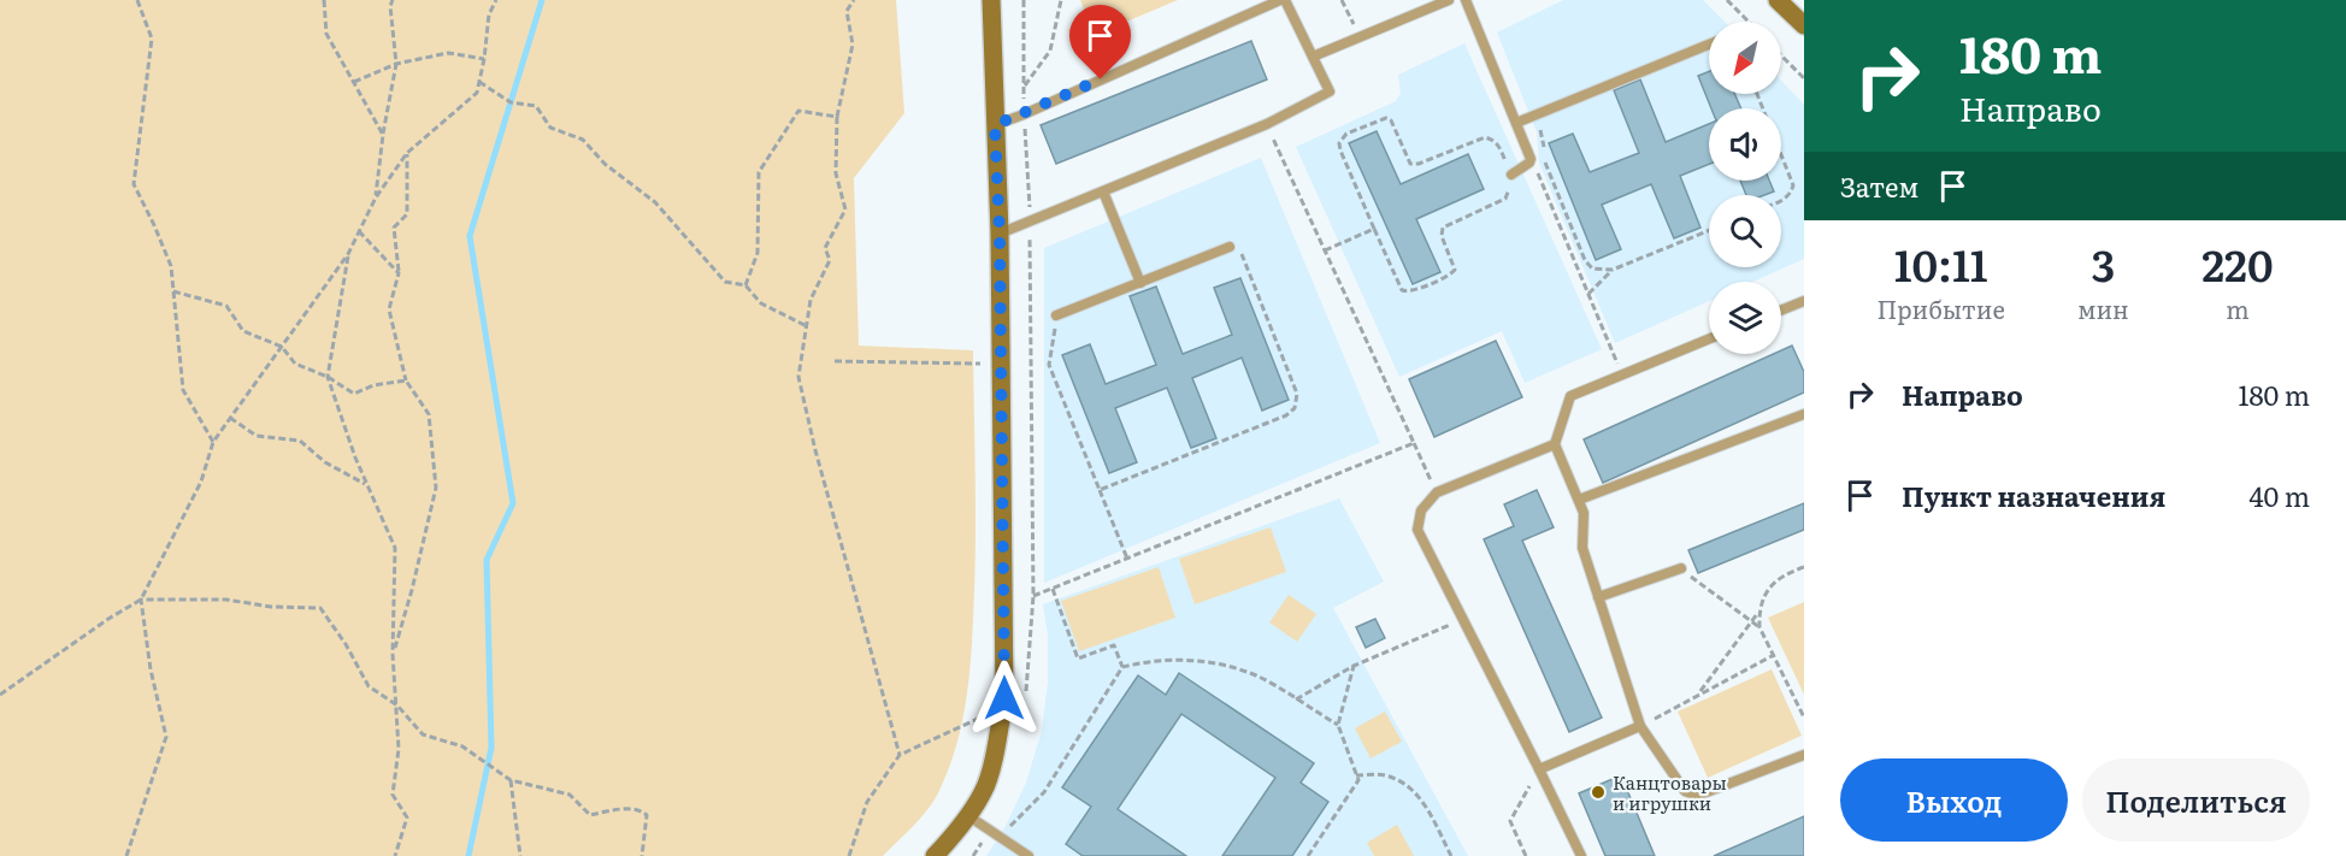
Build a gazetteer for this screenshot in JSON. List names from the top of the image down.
{
  "places": ["Канцтовары и игрушки"],
  "north": "bottom left",
  "page": {
    "turn": ["180 m", "Направо"],
    "then": "Затем",
    "eta": [
      "10:11",
      "Прибытие",
      "3",
      "мин",
      "220",
      "m"
    ],
    "list": [
      {
        "name": "Направо",
        "value": "180 m"
      },
      {
        "name": "Пункт назначения",
        "value": "40 m"
      }
    ],
    "buttons": ["Выход", "Поделиться"]
  }
}
